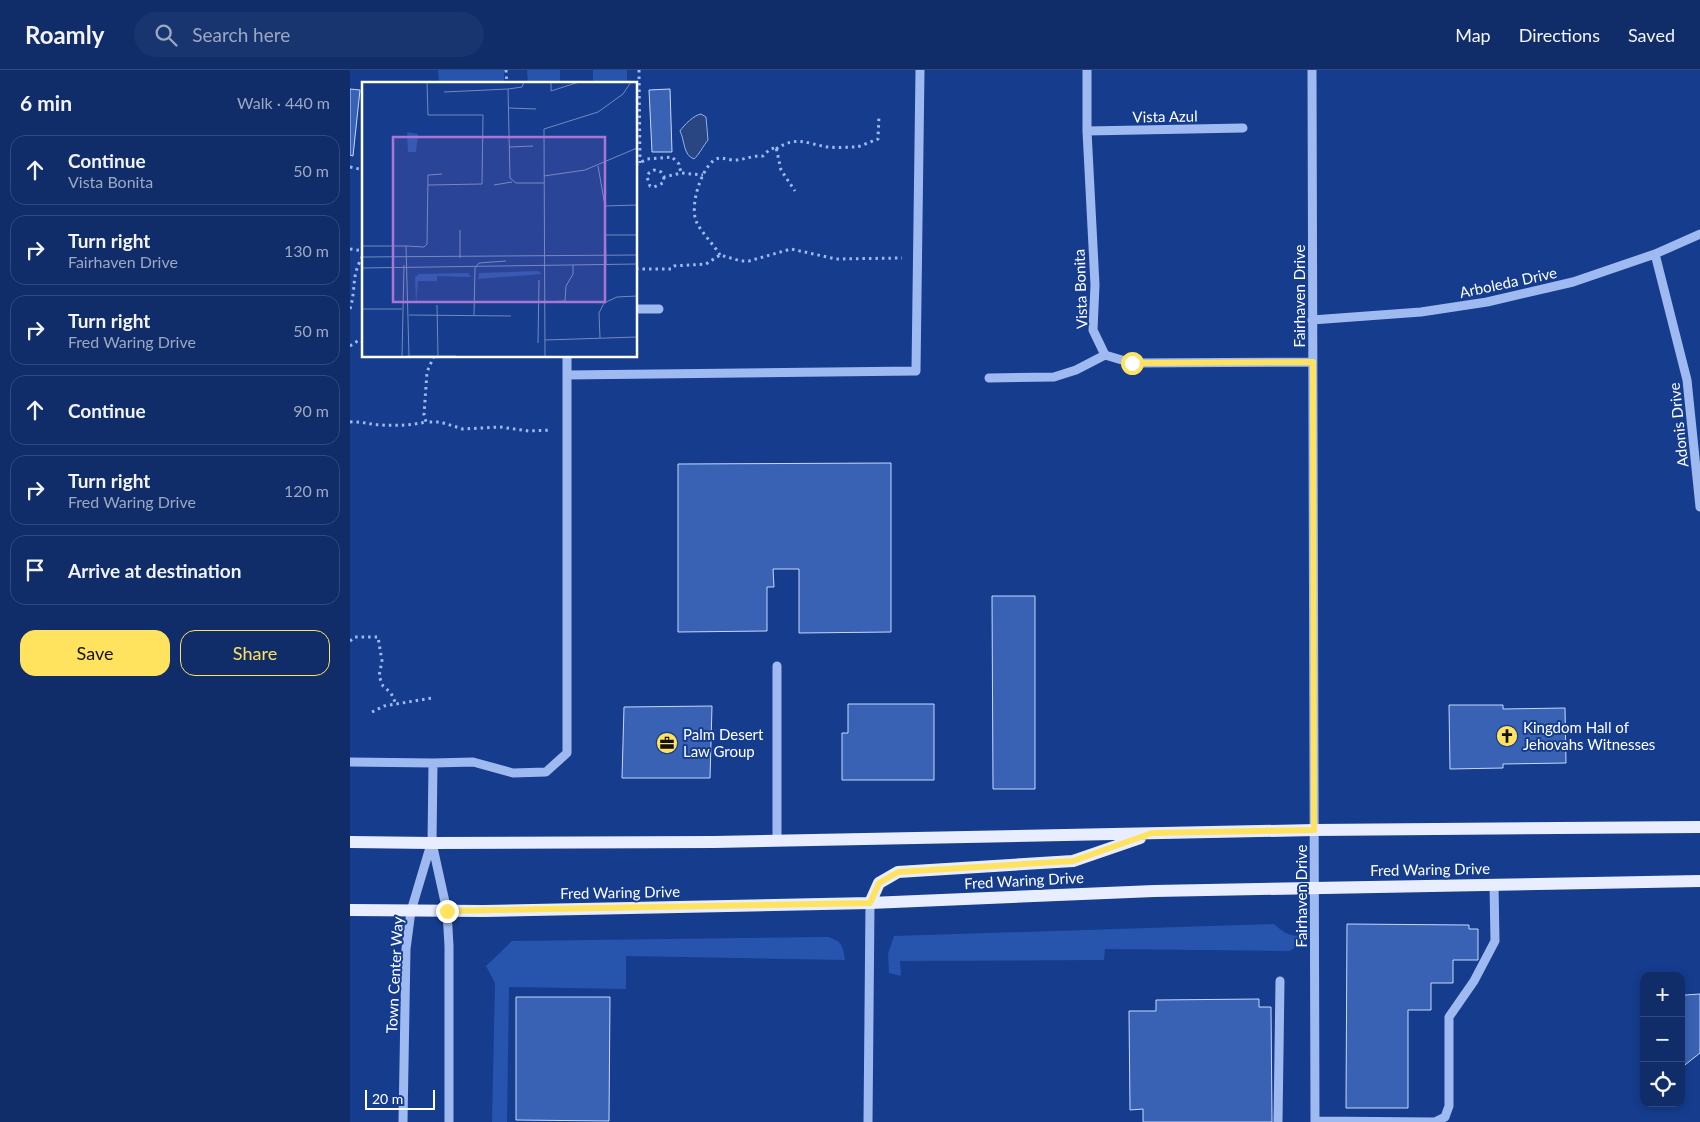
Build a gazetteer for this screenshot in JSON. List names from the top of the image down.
{
  "streets": {
    "main road": ["Fred Waring Drive"],
    "street": [
      "Vista Azul",
      "Arboleda Drive",
      "Vista Bonita",
      "Fairhaven Drive",
      "Adonis Drive",
      "Town Center Way"
    ]
  },
  "crossings": [
    ["Vista Azul", "Vista Bonita"],
    ["Arboleda Drive", "Fairhaven Drive"],
    ["Arboleda Drive", "Adonis Drive"],
    ["Fairhaven Drive", "Fred Waring Drive"],
    ["Fred Waring Drive", "Town Center Way"]
  ],
  "places": {
    "church": ["Kingdom Hall of Jehovahs Witnesses"],
    "office": ["Palm Desert Law Group"]
  },
  "scale_bar": "20 m",
  "page": {
    "header": "Roamly",
    "search": "Search here",
    "nav": ["Map", "Directions", "Saved"],
    "heading": ["6 min", "Walk · 440 m"],
    "list": [
      ["Continue", "Vista Bonita", "50 m"],
      ["Turn right", "Fairhaven Drive", "130 m"],
      ["Turn right", "Fred Waring Drive", "50 m"],
      ["Continue", "90 m"],
      ["Turn right", "Fred Waring Drive", "120 m"],
      "Arrive at destination"
    ],
    "buttons": ["Save", "Share"],
    "map_buttons": ["+", "−"],
    "scale": "20 m"
  }
}
